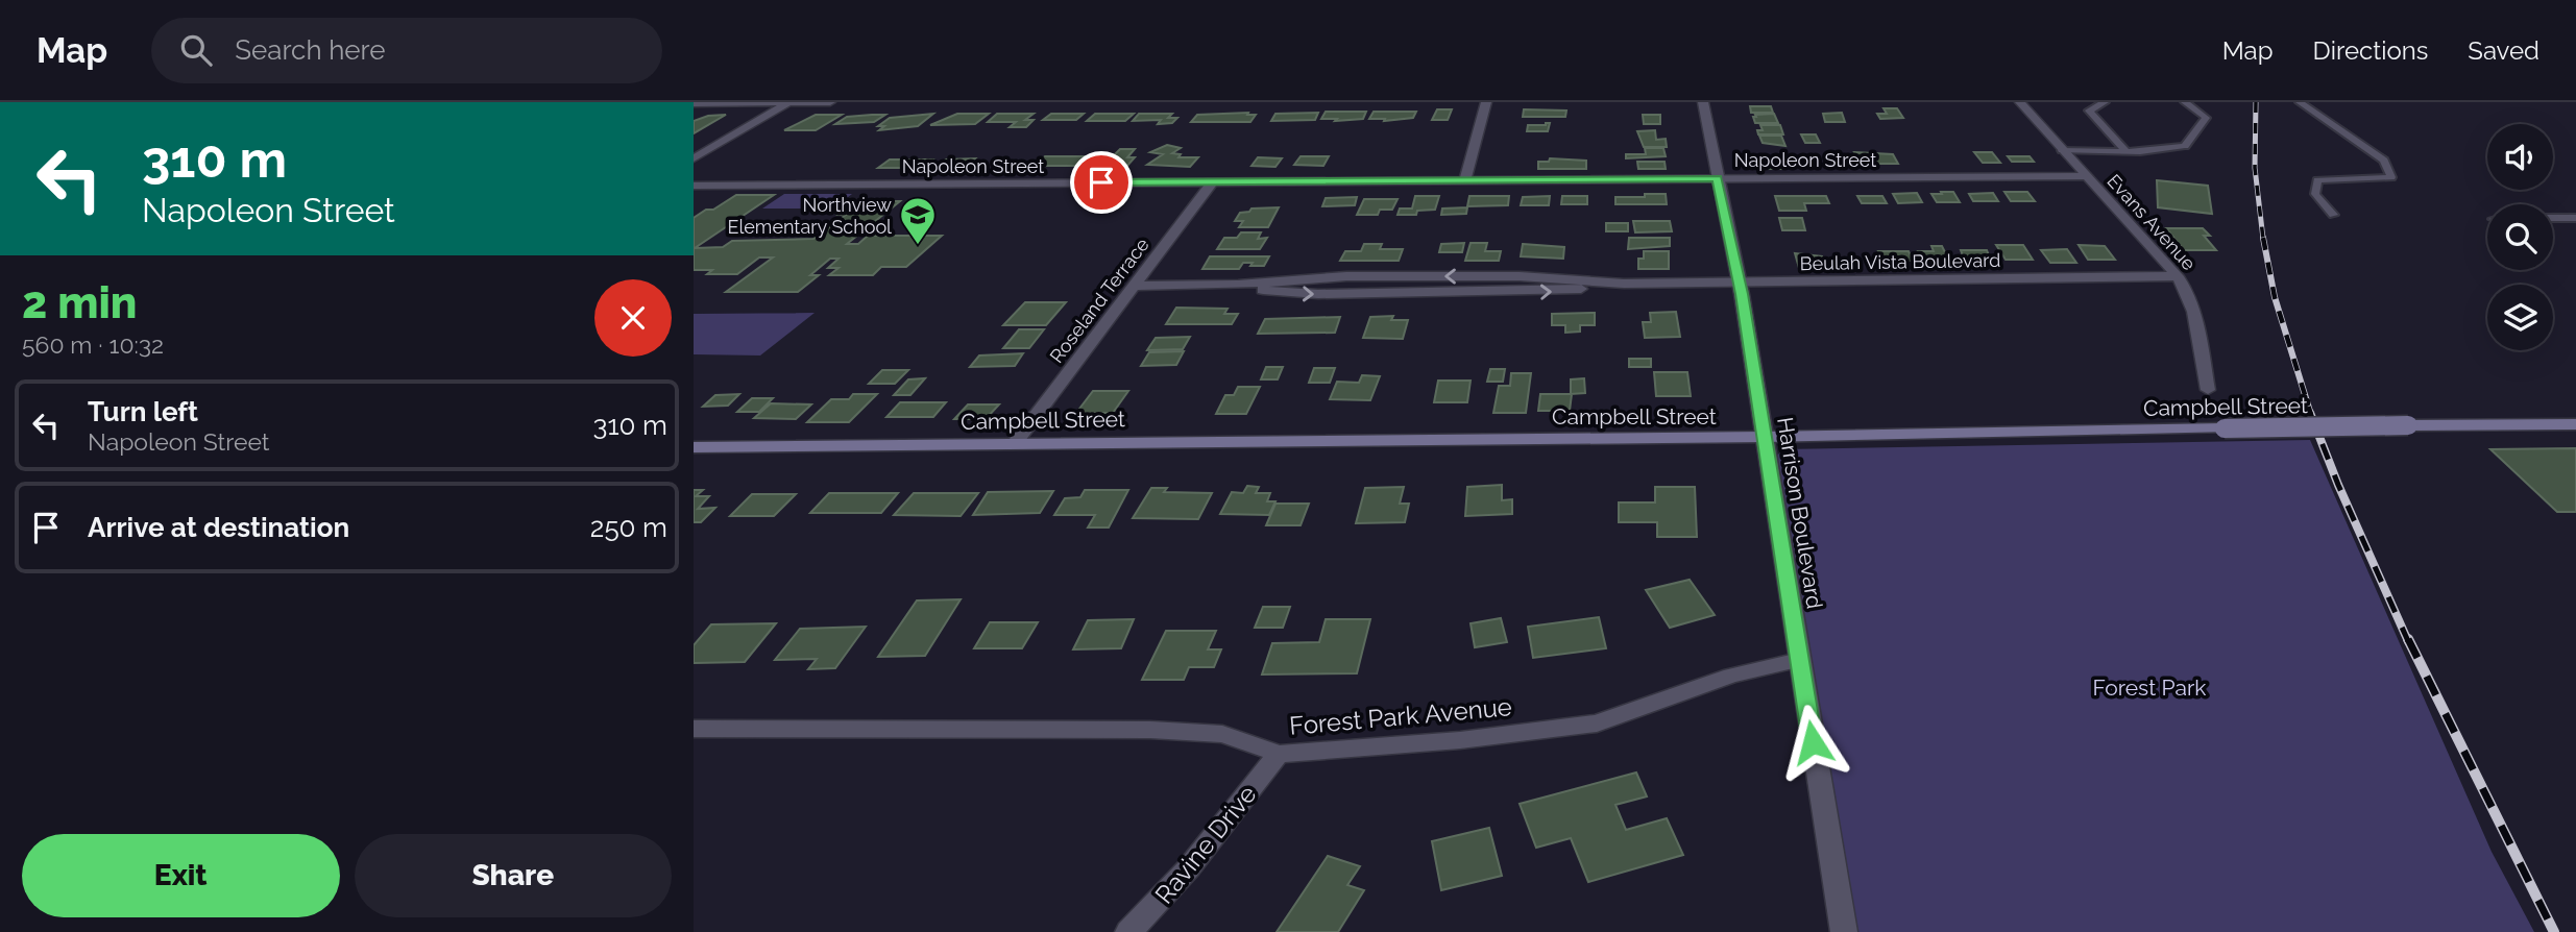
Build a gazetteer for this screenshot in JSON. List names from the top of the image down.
{
  "streets": {
    "main road": ["Campbell Street"],
    "street": [
      "Napoleon Street",
      "Evans Avenue",
      "Beulah Vista Boulevard",
      "Roseland Terrace",
      "Harrison Boulevard",
      "Forest Park Avenue",
      "Ravine Drive"
    ]
  },
  "crossings": [
    ["Napoleon Street", "Evans Avenue"],
    ["Napoleon Street", "Roseland Terrace"],
    ["Napoleon Street", "Harrison Boulevard"],
    ["Evans Avenue", "Beulah Vista Boulevard"],
    ["Beulah Vista Boulevard", "Roseland Terrace"],
    ["Beulah Vista Boulevard", "Harrison Boulevard"],
    ["Roseland Terrace", "Campbell Street"],
    ["Campbell Street", "Harrison Boulevard"],
    ["Harrison Boulevard", "Forest Park Avenue"],
    ["Forest Park Avenue", "Ravine Drive"]
  ],
  "parks": ["Forest Park"],
  "places": {
    "school or university": ["Northview Elementary School"]
  },
  "page": {
    "header": "Map",
    "search": "Search here",
    "nav": ["Map", "Directions", "Saved"],
    "turn": ["310 m", "Napoleon Street"],
    "heading": ["2 min", "560 m · 10:32"],
    "list": [
      {
        "name": "Turn left",
        "note": "Napoleon Street",
        "value": "310 m"
      },
      {
        "name": "Arrive at destination",
        "value": "250 m"
      }
    ],
    "buttons": ["Exit", "Share"]
  }
}
